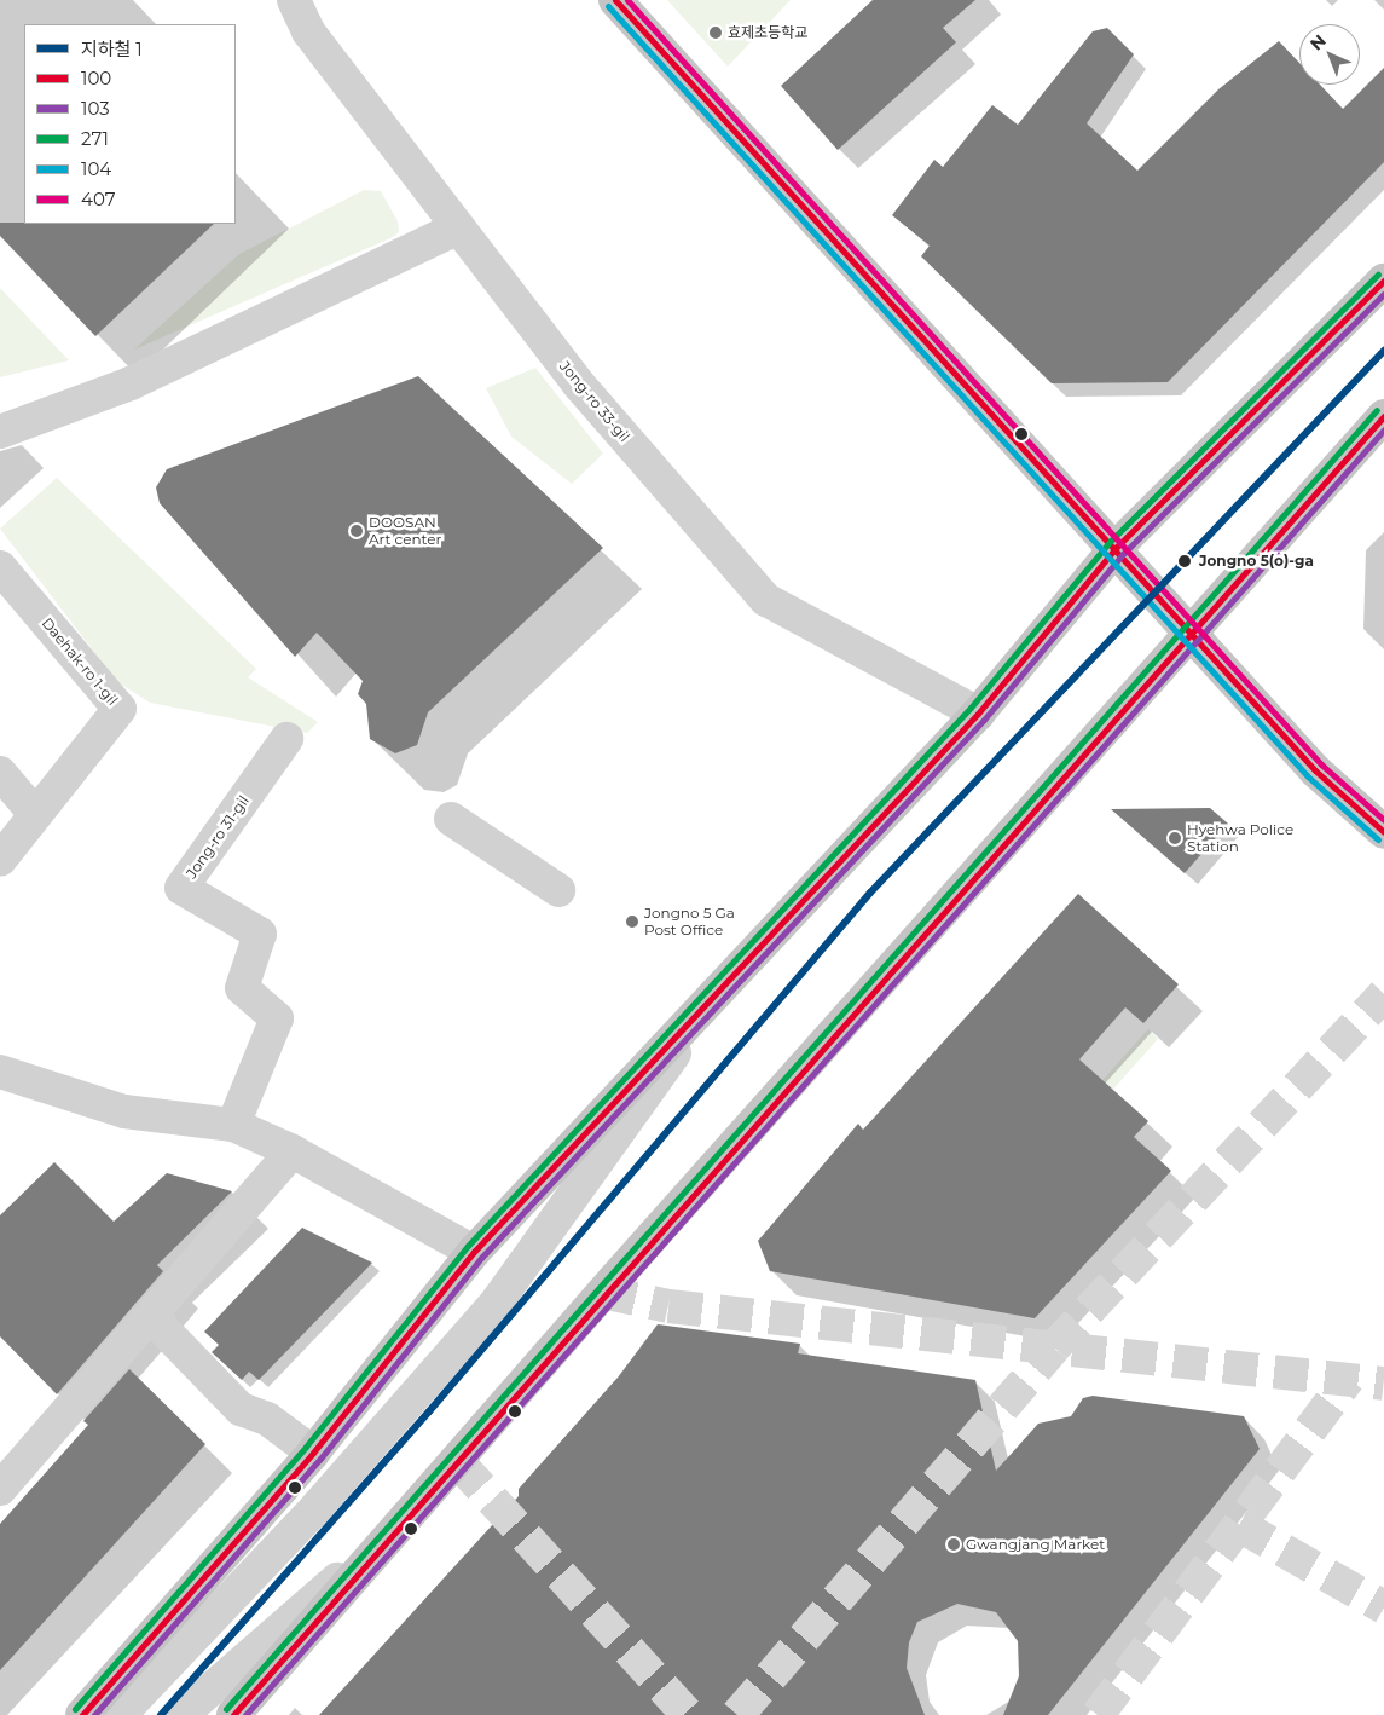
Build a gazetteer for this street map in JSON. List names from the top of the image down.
{
  "streets": {
    "street": ["Jong-ro 33-gil", "Daehak-ro 1-gil", "Jong-ro 31-gil"]
  },
  "places": [
    "효제초등학교",
    "DOOSAN Art center",
    "Jongno 5(o)-ga",
    "Hyehwa Police Station",
    "Jongno 5 Ga Post Office",
    "Gwangjang Market"
  ],
  "lines": [
    "transit line 100",
    "transit line 407",
    "transit line 104",
    "transit line 271",
    "transit line 103",
    "metro line 1"
  ],
  "legend": [
    "지하철 1",
    "100",
    "103",
    "271",
    "104",
    "407"
  ],
  "north": "top left"
}
